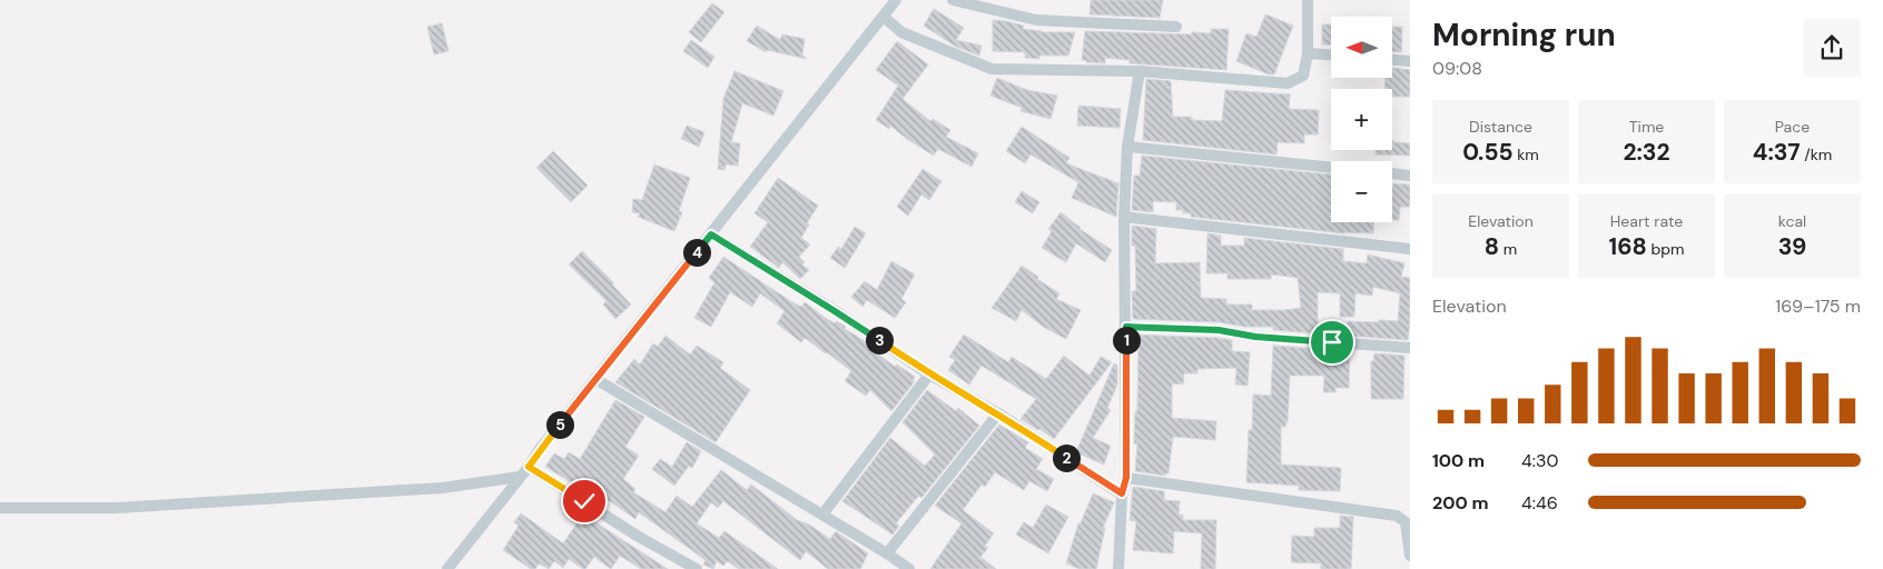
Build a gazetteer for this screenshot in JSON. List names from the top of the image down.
{
  "north": "left",
  "page": {
    "heading": ["Morning run", "09:08"],
    "map_buttons": ["+", "−"],
    "stats": [
      ["Distance", "0.55 km"],
      ["Time", "2:32"],
      ["Pace", "4:37 /km"],
      ["Elevation", "8 m"],
      ["Heart rate", "168 bpm"],
      ["kcal", "39"]
    ],
    "pins": [
      "4",
      "1",
      "3",
      "5",
      "2"
    ],
    "chart": ["Elevation", "169–175 m"],
    "list": [
      {
        "name": "100 m",
        "note": "4:30"
      },
      {
        "name": "200 m",
        "note": "4:46"
      }
    ]
  }
}
